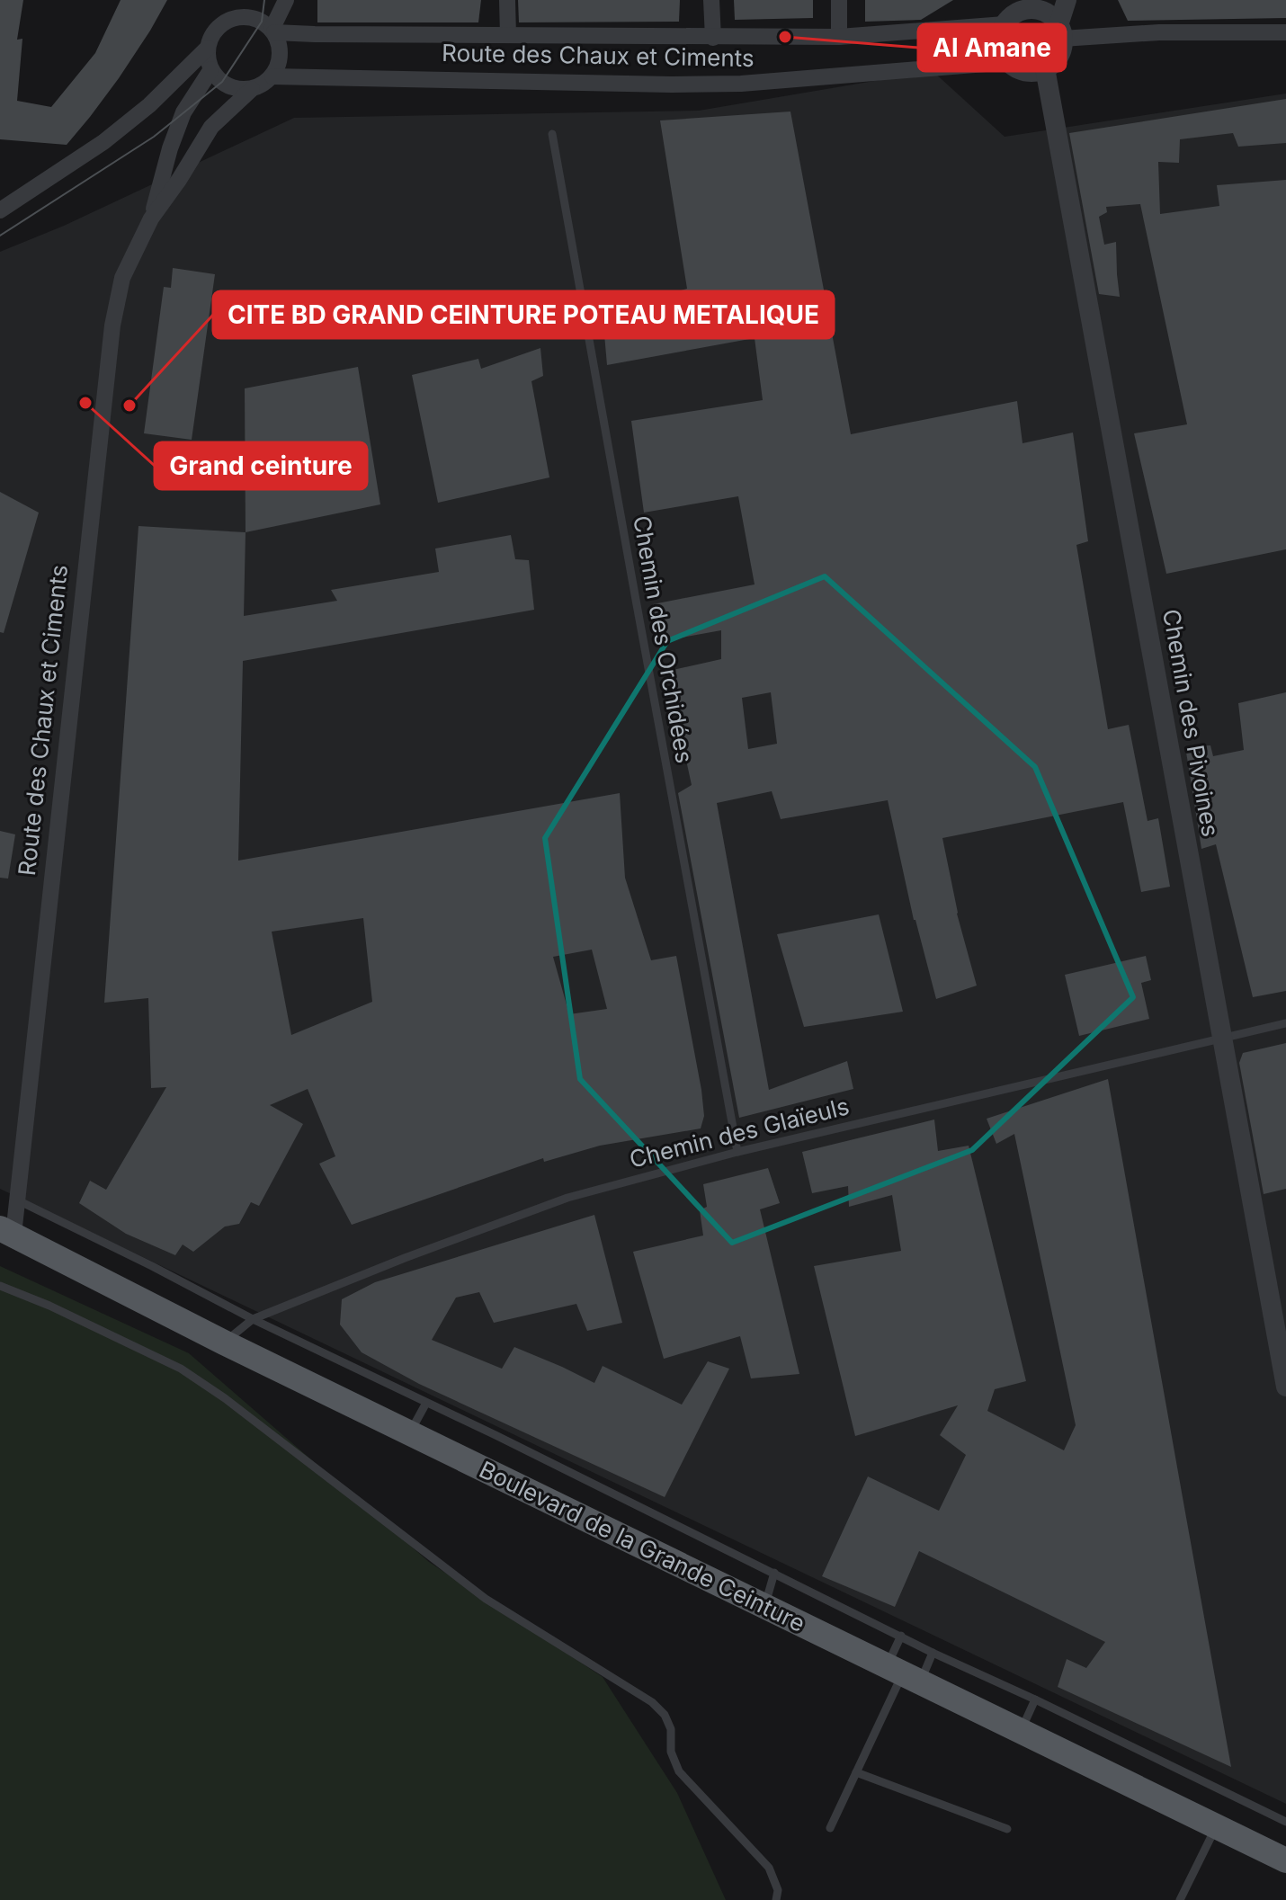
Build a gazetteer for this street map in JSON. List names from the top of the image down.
{
  "streets": {
    "main road": ["Boulevard de la Grande Ceinture"],
    "street": ["Route des Chaux et Ciments", "Chemin des Pivoines"],
    "lane": ["Chemin des Orchidées", "Chemin des Glaïeuls"]
  },
  "crossings": [
    ["Route des Chaux et Ciments", "Chemin des Pivoines"],
    ["Route des Chaux et Ciments", "Boulevard de la Grande Ceinture"],
    ["Chemin des Orchidées", "Chemin des Glaïeuls"],
    ["Chemin des Pivoines", "Chemin des Glaïeuls"],
    ["Chemin des Glaïeuls", "Boulevard de la Grande Ceinture"]
  ],
  "places": ["Al Amane", "Grand ceinture", "CITE BD GRAND CEINTURE POTEAU METALIQUE"]
}
